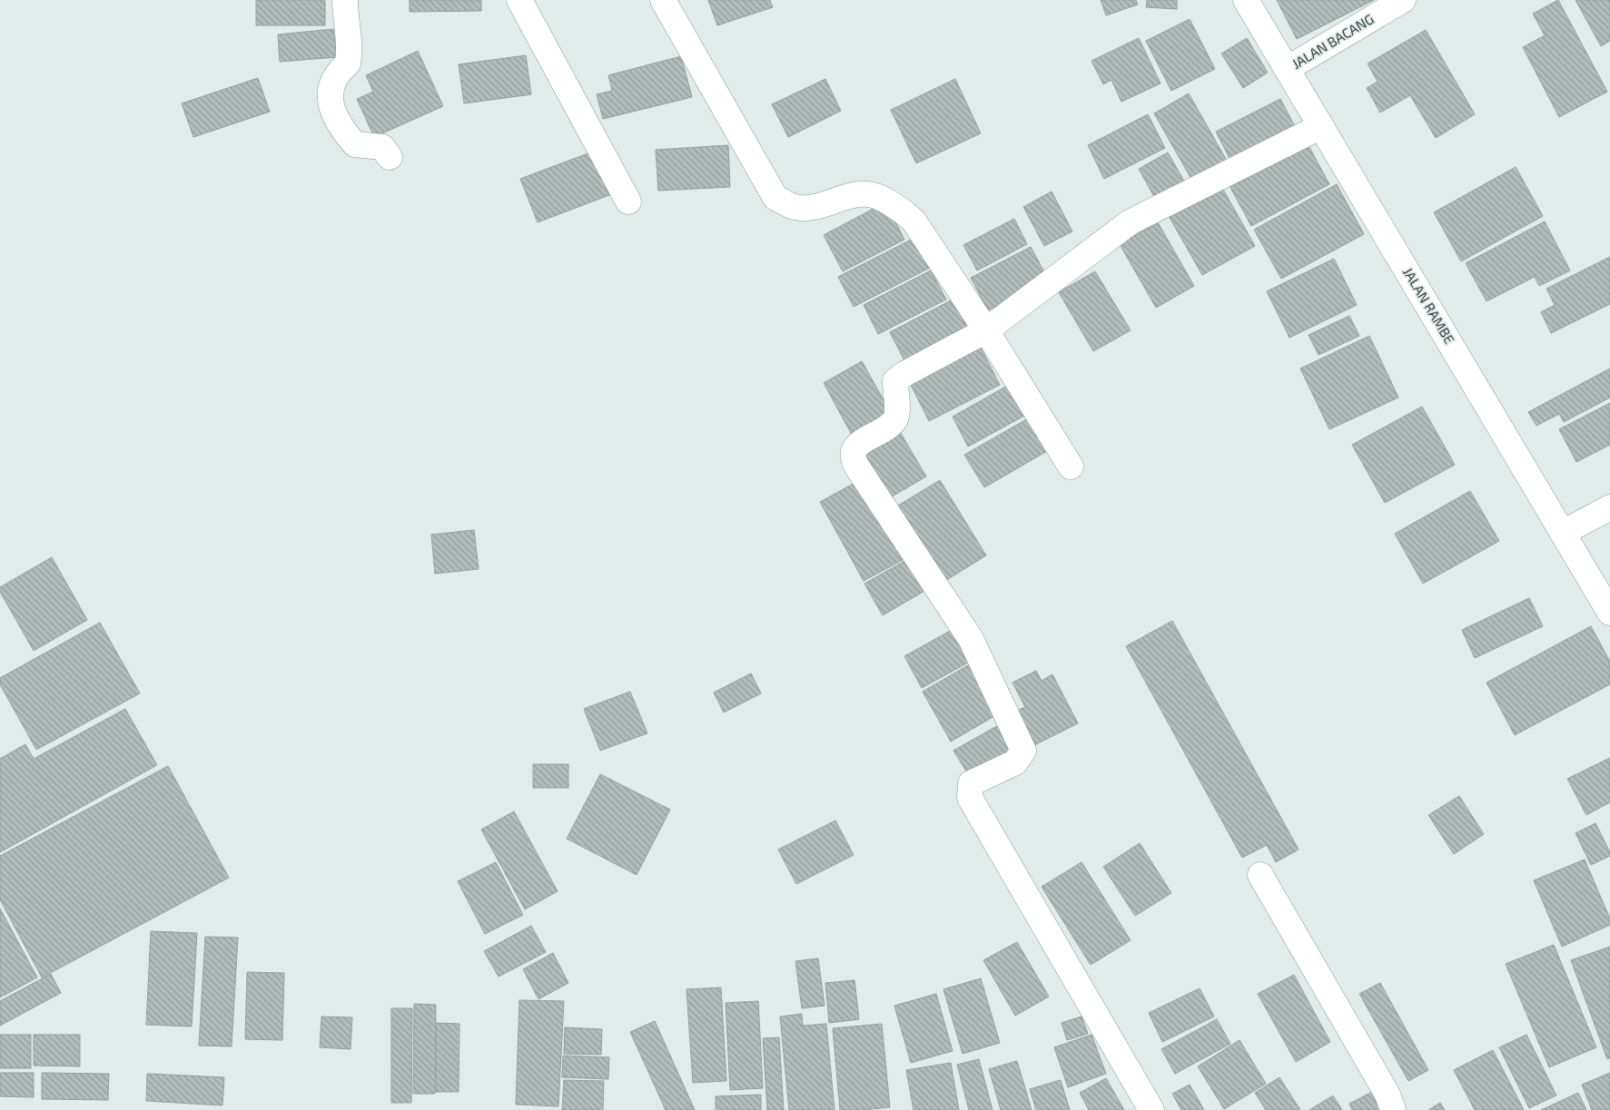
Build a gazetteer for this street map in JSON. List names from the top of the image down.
{
  "streets": {
    "street": ["JALAN BACANG", "JALAN RAMBE"]
  },
  "crossings": [
    ["JALAN BACANG", "JALAN RAMBE"]
  ]
}
